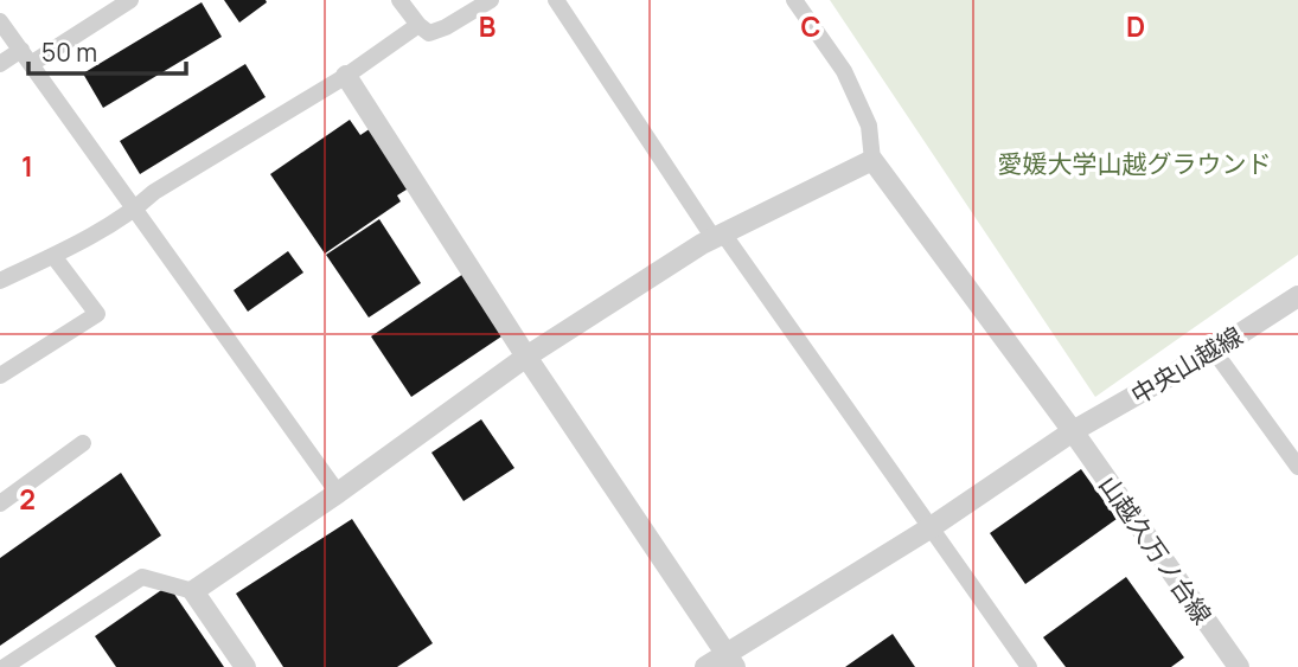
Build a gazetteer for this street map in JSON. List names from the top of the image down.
{
  "streets": {
    "street": ["中央山越線", "山越久万ノ台線"]
  },
  "crossings": [
    ["中央山越線", "山越久万ノ台線"]
  ],
  "parks": ["愛媛大学山越グラウンド"],
  "scale_bar": "50 m",
  "grid": {
    "columns": ["B", "C", "D"],
    "rows": ["1", "2"]
  }
}
